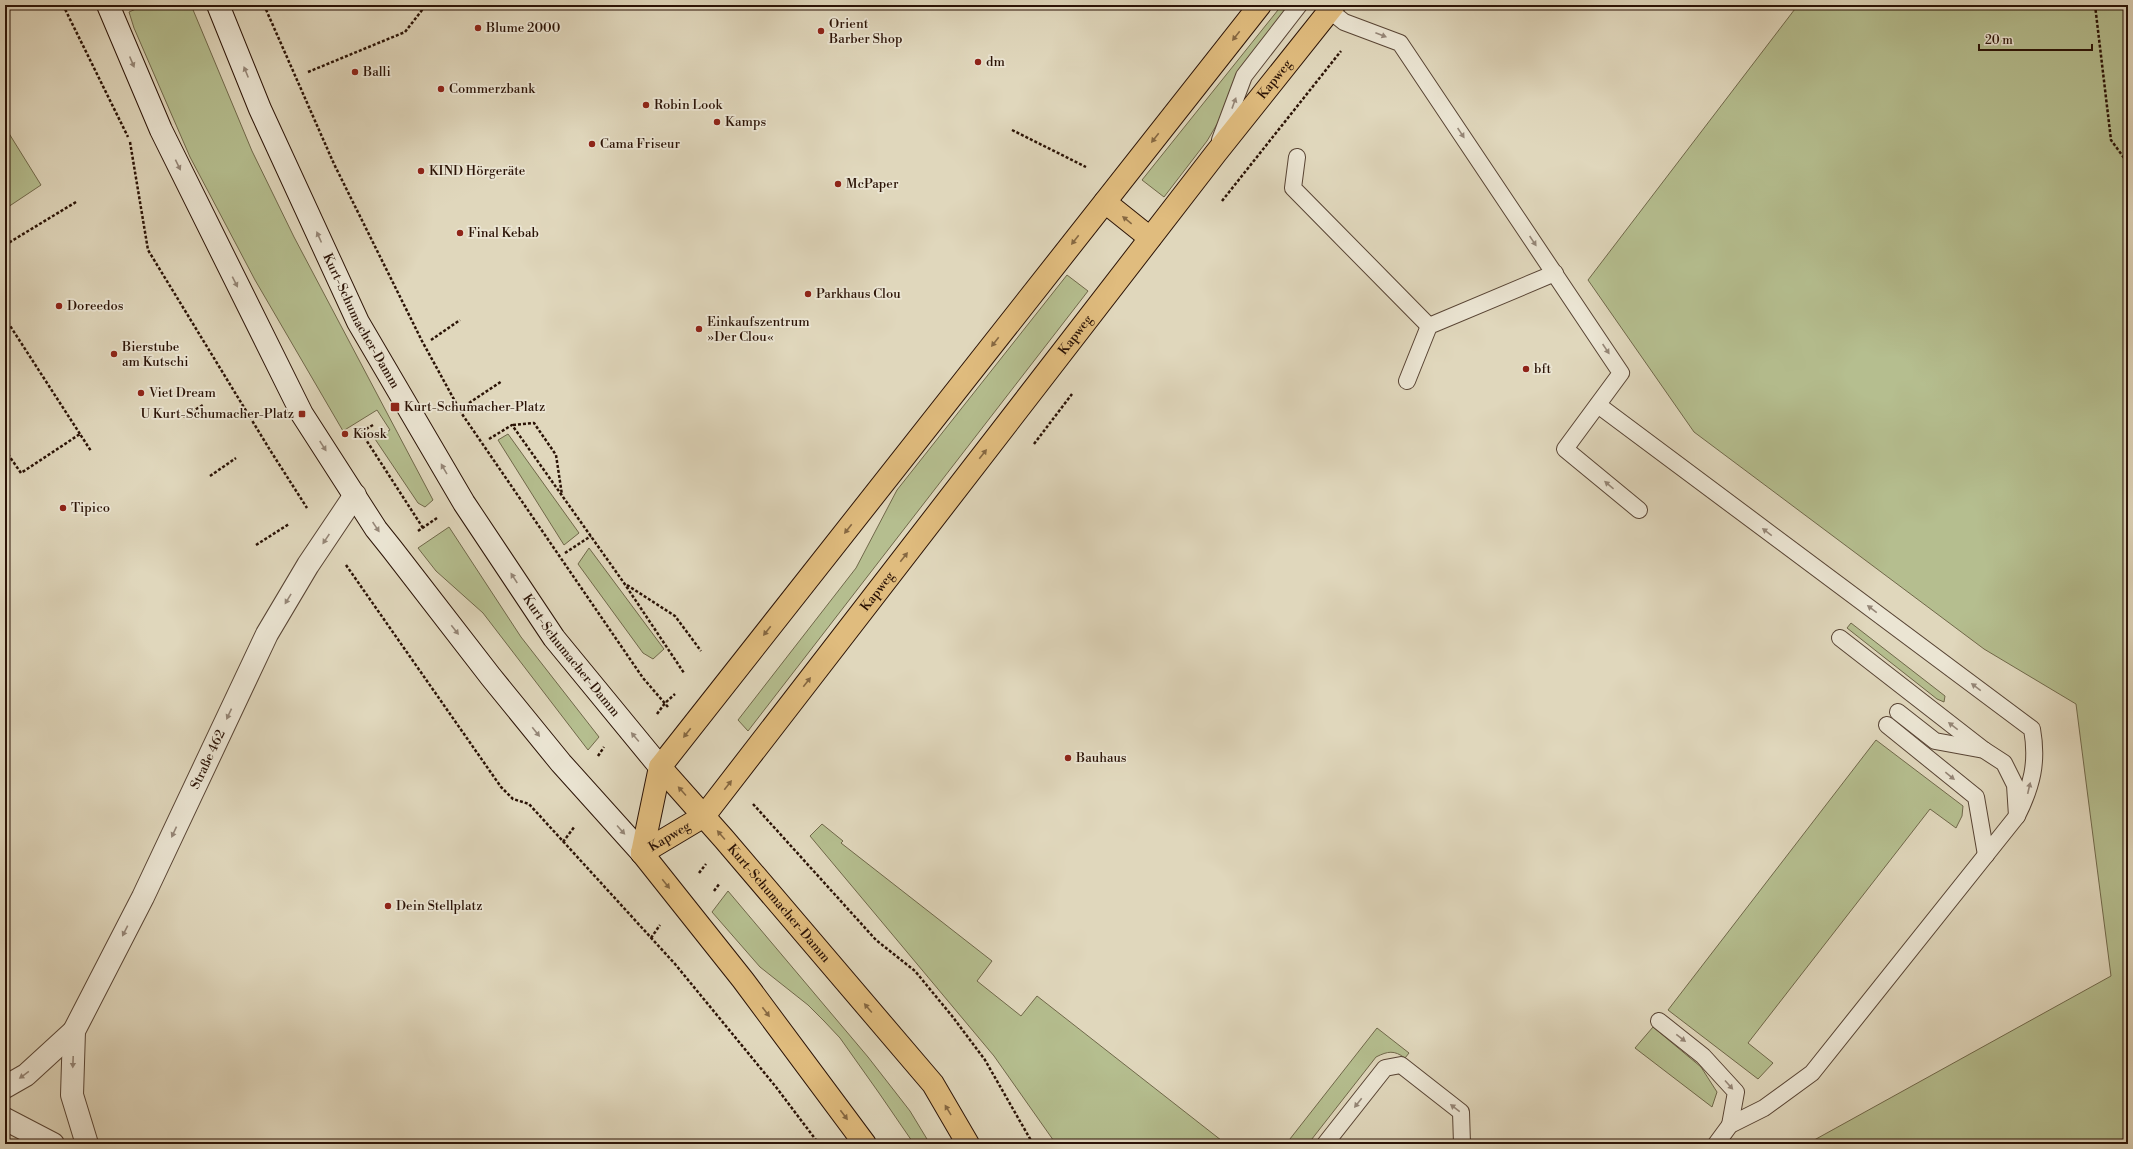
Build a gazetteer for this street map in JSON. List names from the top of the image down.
{
  "streets": {
    "main road": ["Kapweg", "Kurt-Schumacher-Damm", "Straße 462"]
  },
  "crossings": [
    ["Kapweg", "Kurt-Schumacher-Damm"]
  ],
  "one_way": ["Straße 462"],
  "places": {
    "other": [
      "Blume 2000",
      "Orient Barber Shop",
      "dm",
      "Balli",
      "Commerzbank",
      "Robin Look",
      "Kamps",
      "Cama Friseur",
      "KIND Hörgeräte",
      "McPaper",
      "Final Kebab",
      "Parkhaus Clou",
      "Doreedos",
      "Einkaufszentrum »Der Clou«",
      "Bierstube am Kutschi",
      "bft",
      "Viet Dream",
      "Kiosk",
      "Tipico",
      "Bauhaus",
      "Dein Stellplatz"
    ],
    "transit": ["Kurt-Schumacher-Platz", "U Kurt-Schumacher-Platz"]
  },
  "scale_bar": "20 m"
}
